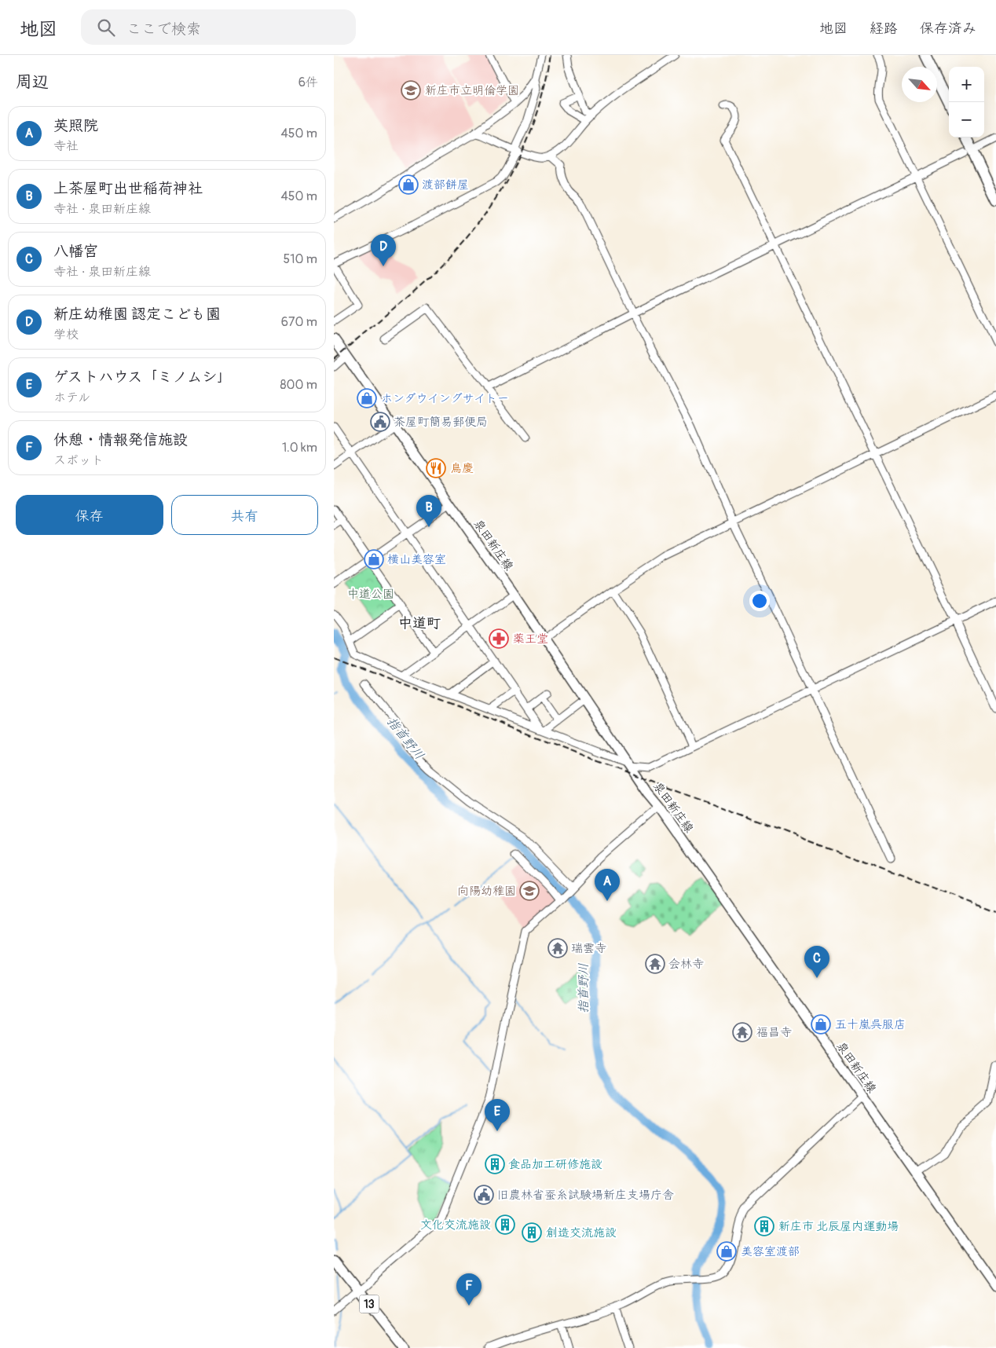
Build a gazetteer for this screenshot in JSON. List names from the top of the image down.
{
  "streets": {
    "highway": ["13"],
    "main road": ["泉田新庄線"]
  },
  "districts": ["中道町"],
  "water": ["指首野川"],
  "parks": ["中道公園"],
  "places": {
    "school or university": ["新庄市立明倫学園", "向陽幼稚園"],
    "shop": [
      "渡部餅屋",
      "ホンダウイングサイトー",
      "横山美容室",
      "五十嵐呉服店",
      "美容室渡部"
    ],
    "public building": ["茶屋町簡易郵便局", "旧農林省蚕糸試験場新庄支場庁舎"],
    "restaurant": ["鳥慶"],
    "pharmacy": ["薬王堂"],
    "temple": ["瑞雲寺", "会林寺", "福昌寺"],
    "building": [
      "食品加工研修施設",
      "文化交流施設",
      "新庄市 北辰屋内運動場",
      "創造交流施設"
    ]
  },
  "north": "bottom right",
  "page": {
    "header": "地図",
    "search": "ここで検索",
    "nav": ["地図", "経路", "保存済み"],
    "heading": ["周辺", "6件"],
    "map_buttons": ["+", "−"],
    "list": [
      {
        "mark": "A",
        "name": "英照院",
        "note": "寺社",
        "value": "450 m"
      },
      {
        "mark": "B",
        "name": "上茶屋町出世稲荷神社",
        "note": "寺社 · 泉田新庄線",
        "value": "450 m"
      },
      {
        "mark": "C",
        "name": "八幡宮",
        "note": "寺社 · 泉田新庄線",
        "value": "510 m"
      },
      {
        "mark": "D",
        "name": "新庄幼稚園 認定こども園",
        "note": "学校",
        "value": "670 m"
      },
      {
        "mark": "E",
        "name": "ゲストハウス「ミノムシ」",
        "note": "ホテル",
        "value": "800 m"
      },
      {
        "mark": "F",
        "name": "休憩・情報発信施設",
        "note": "スポット",
        "value": "1.0 km"
      }
    ],
    "pins": [
      "D",
      "B",
      "A",
      "C",
      "E",
      "F"
    ],
    "buttons": ["保存", "共有"]
  }
}
